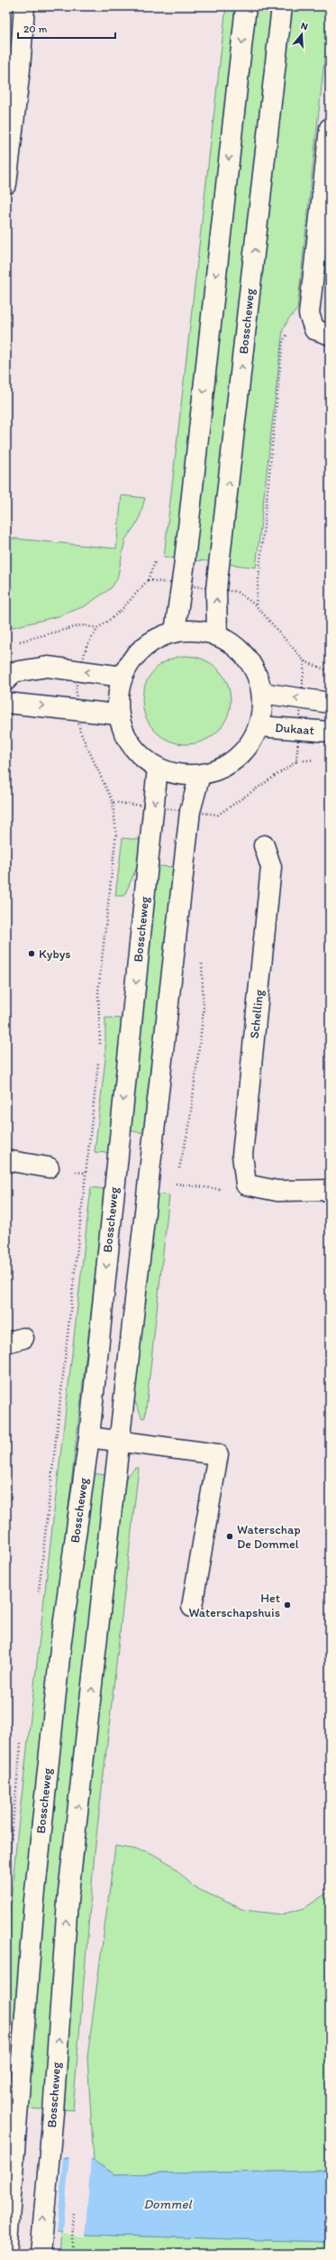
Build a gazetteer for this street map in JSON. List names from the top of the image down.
{
  "streets": {
    "main road": ["Bosscheweg", "Dukaat", "Schelling"]
  },
  "water": ["Dommel"],
  "places": ["Kybys", "Waterschap De Dommel", "Het Waterschapshuis"],
  "scale_bar": "20 m",
  "north": "top"
}
